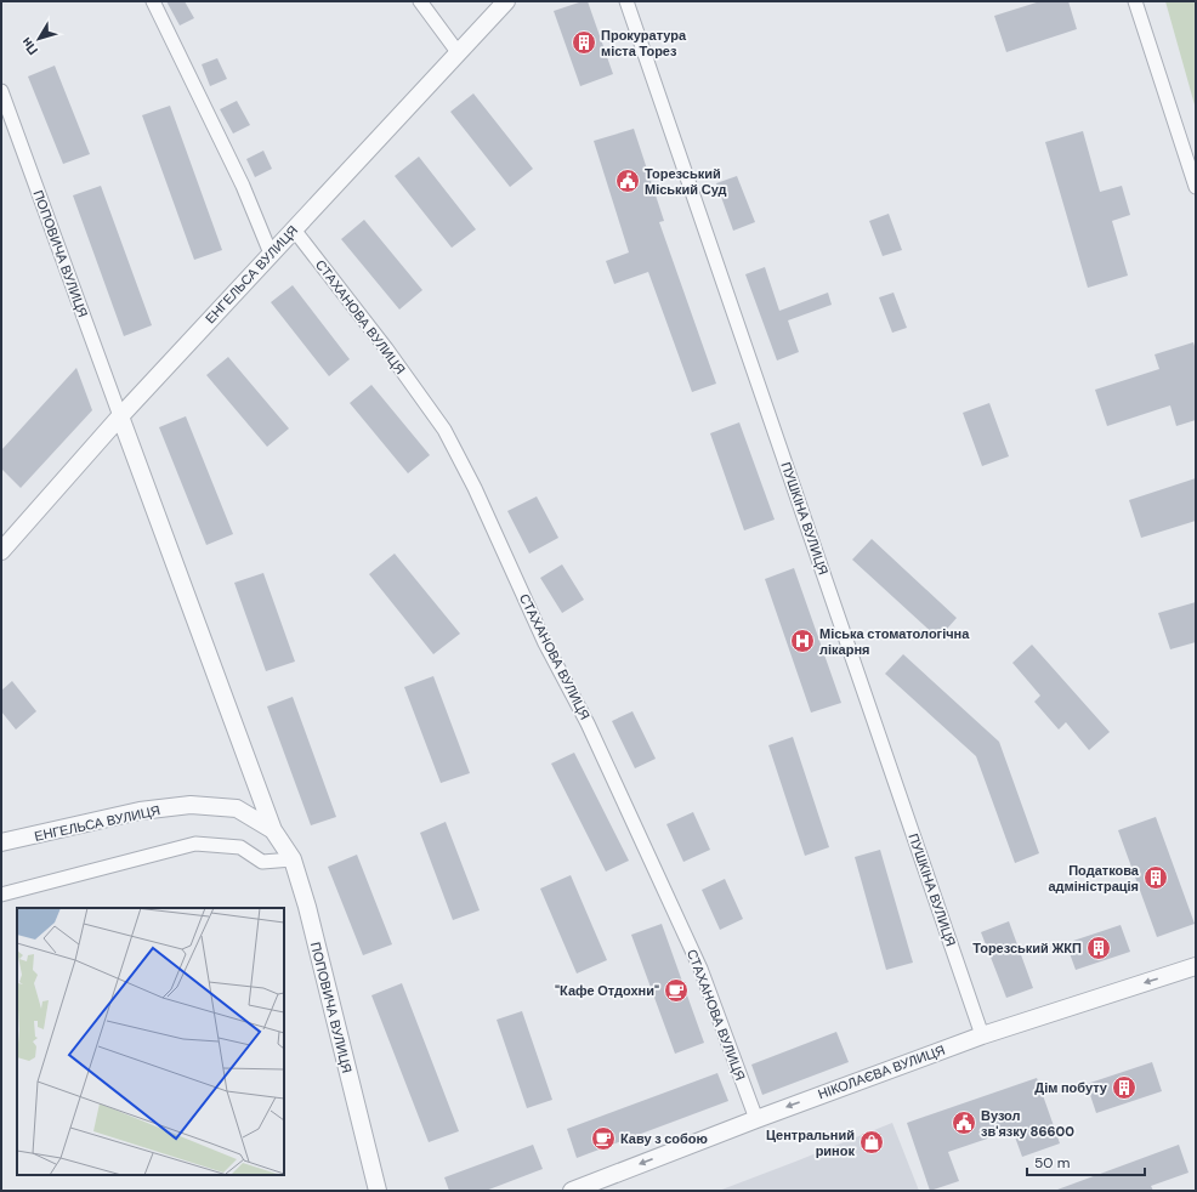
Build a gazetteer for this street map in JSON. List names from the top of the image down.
{
  "streets": {
    "street": [
      "ПОПОВИЧА ВУЛИЦЯ",
      "ЕНГЕЛЬСА ВУЛИЦЯ",
      "СТАХАНОВА ВУЛИЦЯ",
      "ПУШКІНА ВУЛИЦЯ",
      "НІКОЛАЄВА ВУЛИЦЯ"
    ]
  },
  "crossings": [
    ["ПОПОВИЧА ВУЛИЦЯ", "ЕНГЕЛЬСА ВУЛИЦЯ"],
    ["ЕНГЕЛЬСА ВУЛИЦЯ", "СТАХАНОВА ВУЛИЦЯ"],
    ["СТАХАНОВА ВУЛИЦЯ", "НІКОЛАЄВА ВУЛИЦЯ"],
    ["ПУШКІНА ВУЛИЦЯ", "НІКОЛАЄВА ВУЛИЦЯ"]
  ],
  "one_way": ["НІКОЛАЄВА ВУЛИЦЯ"],
  "places": {
    "building": [
      "Прокуратура міста Торез",
      "Податкова адміністрація",
      "Торезський ЖКП",
      "Дім побуту"
    ],
    "public building": ["Торезський Міський Суд", "Вузол зв'язку 86600"],
    "hospital": ["Міська стоматологічна лікарня"],
    "cafe": ["\"Кафе Отдохни\"", "Каву з собою"],
    "shop": ["Центральний ринок"]
  },
  "scale_bar": "50 m",
  "north": "bottom left"
}
